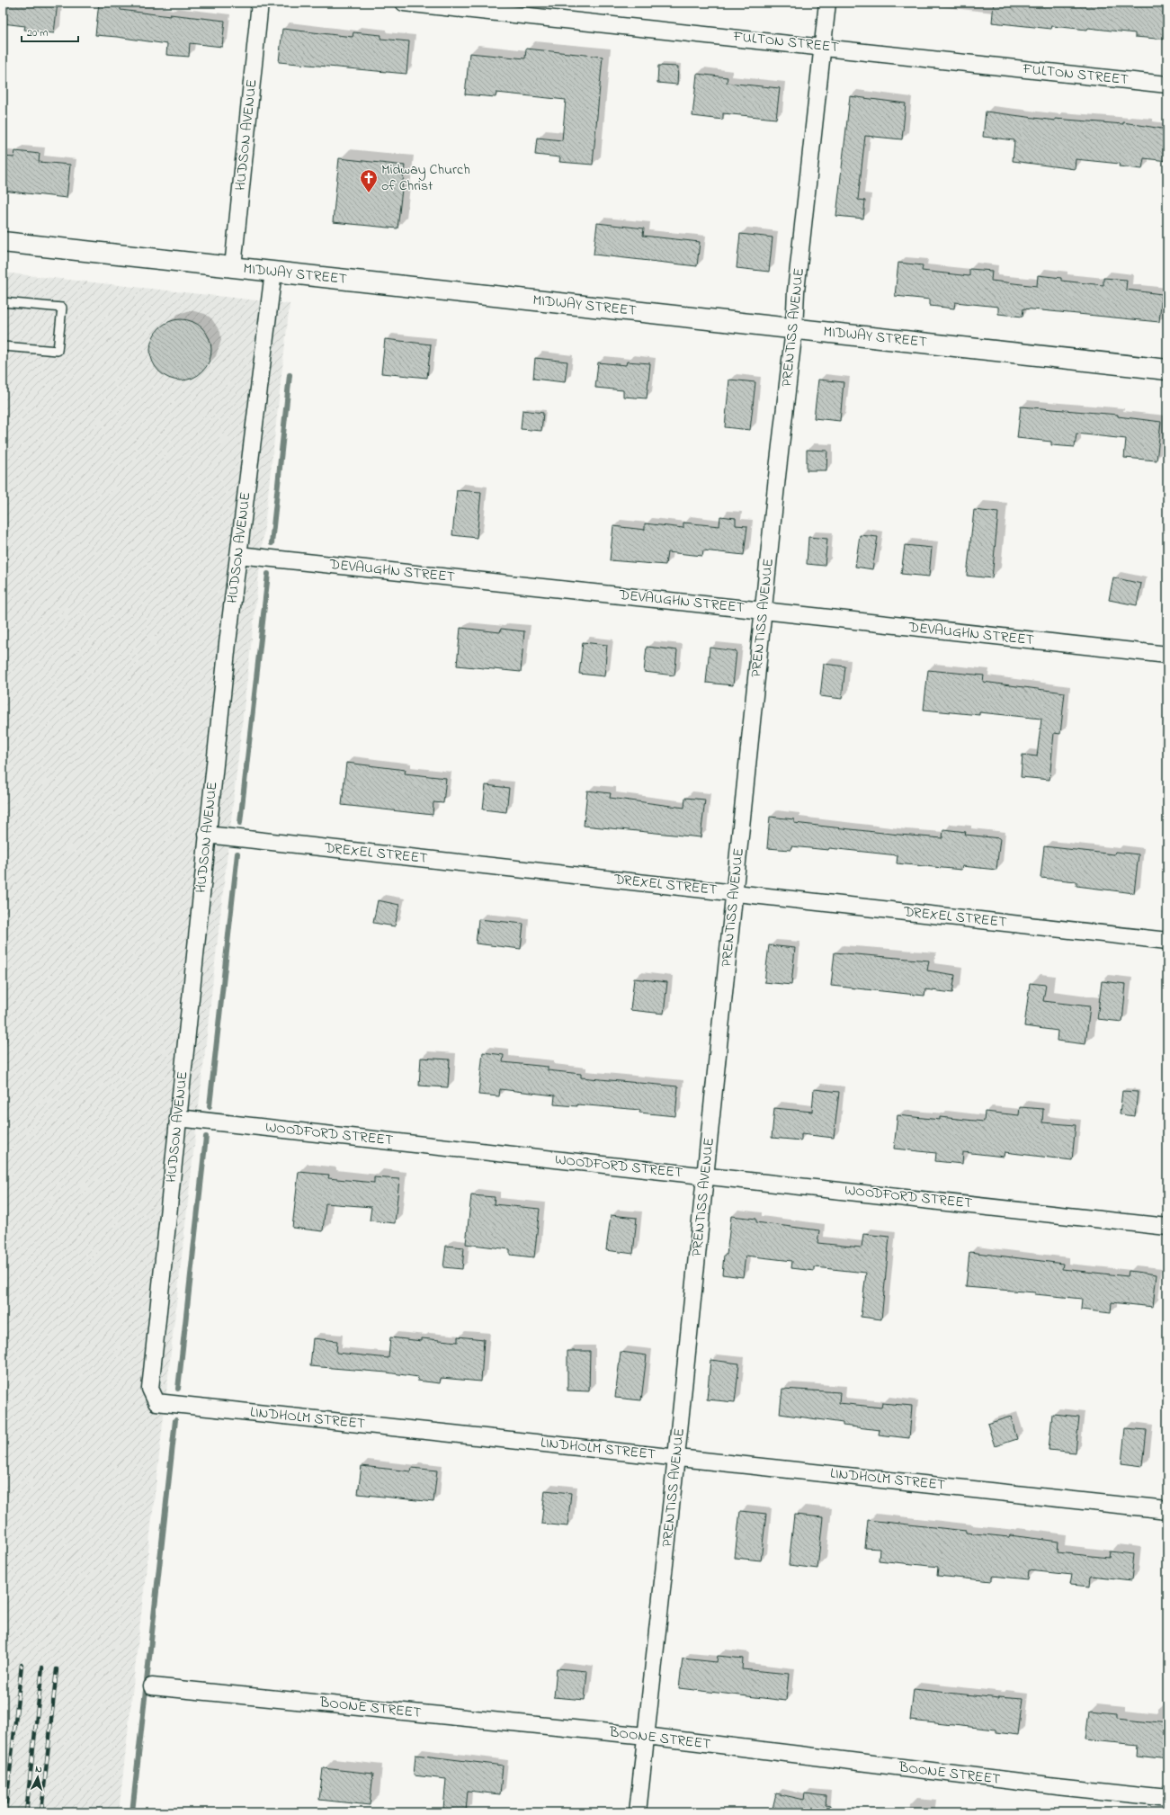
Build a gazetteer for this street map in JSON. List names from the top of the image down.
{
  "streets": {
    "street": [
      "FULTON STREET",
      "HUDSON AVENUE",
      "MIDWAY STREET",
      "PRENTISS AVENUE",
      "DEVAUGHN STREET",
      "DREXEL STREET",
      "WOODFORD STREET",
      "LINDHOLM STREET",
      "BOONE STREET"
    ]
  },
  "crossings": [
    ["FULTON STREET", "PRENTISS AVENUE"],
    ["HUDSON AVENUE", "MIDWAY STREET"],
    ["HUDSON AVENUE", "DEVAUGHN STREET"],
    ["HUDSON AVENUE", "DREXEL STREET"],
    ["HUDSON AVENUE", "WOODFORD STREET"],
    ["HUDSON AVENUE", "LINDHOLM STREET"],
    ["MIDWAY STREET", "PRENTISS AVENUE"],
    ["PRENTISS AVENUE", "DEVAUGHN STREET"],
    ["PRENTISS AVENUE", "DREXEL STREET"],
    ["PRENTISS AVENUE", "WOODFORD STREET"],
    ["PRENTISS AVENUE", "LINDHOLM STREET"],
    ["PRENTISS AVENUE", "BOONE STREET"]
  ],
  "places": {
    "church": ["Midway Church of Christ"]
  },
  "scale_bar": "20 m",
  "north": "top"
}
